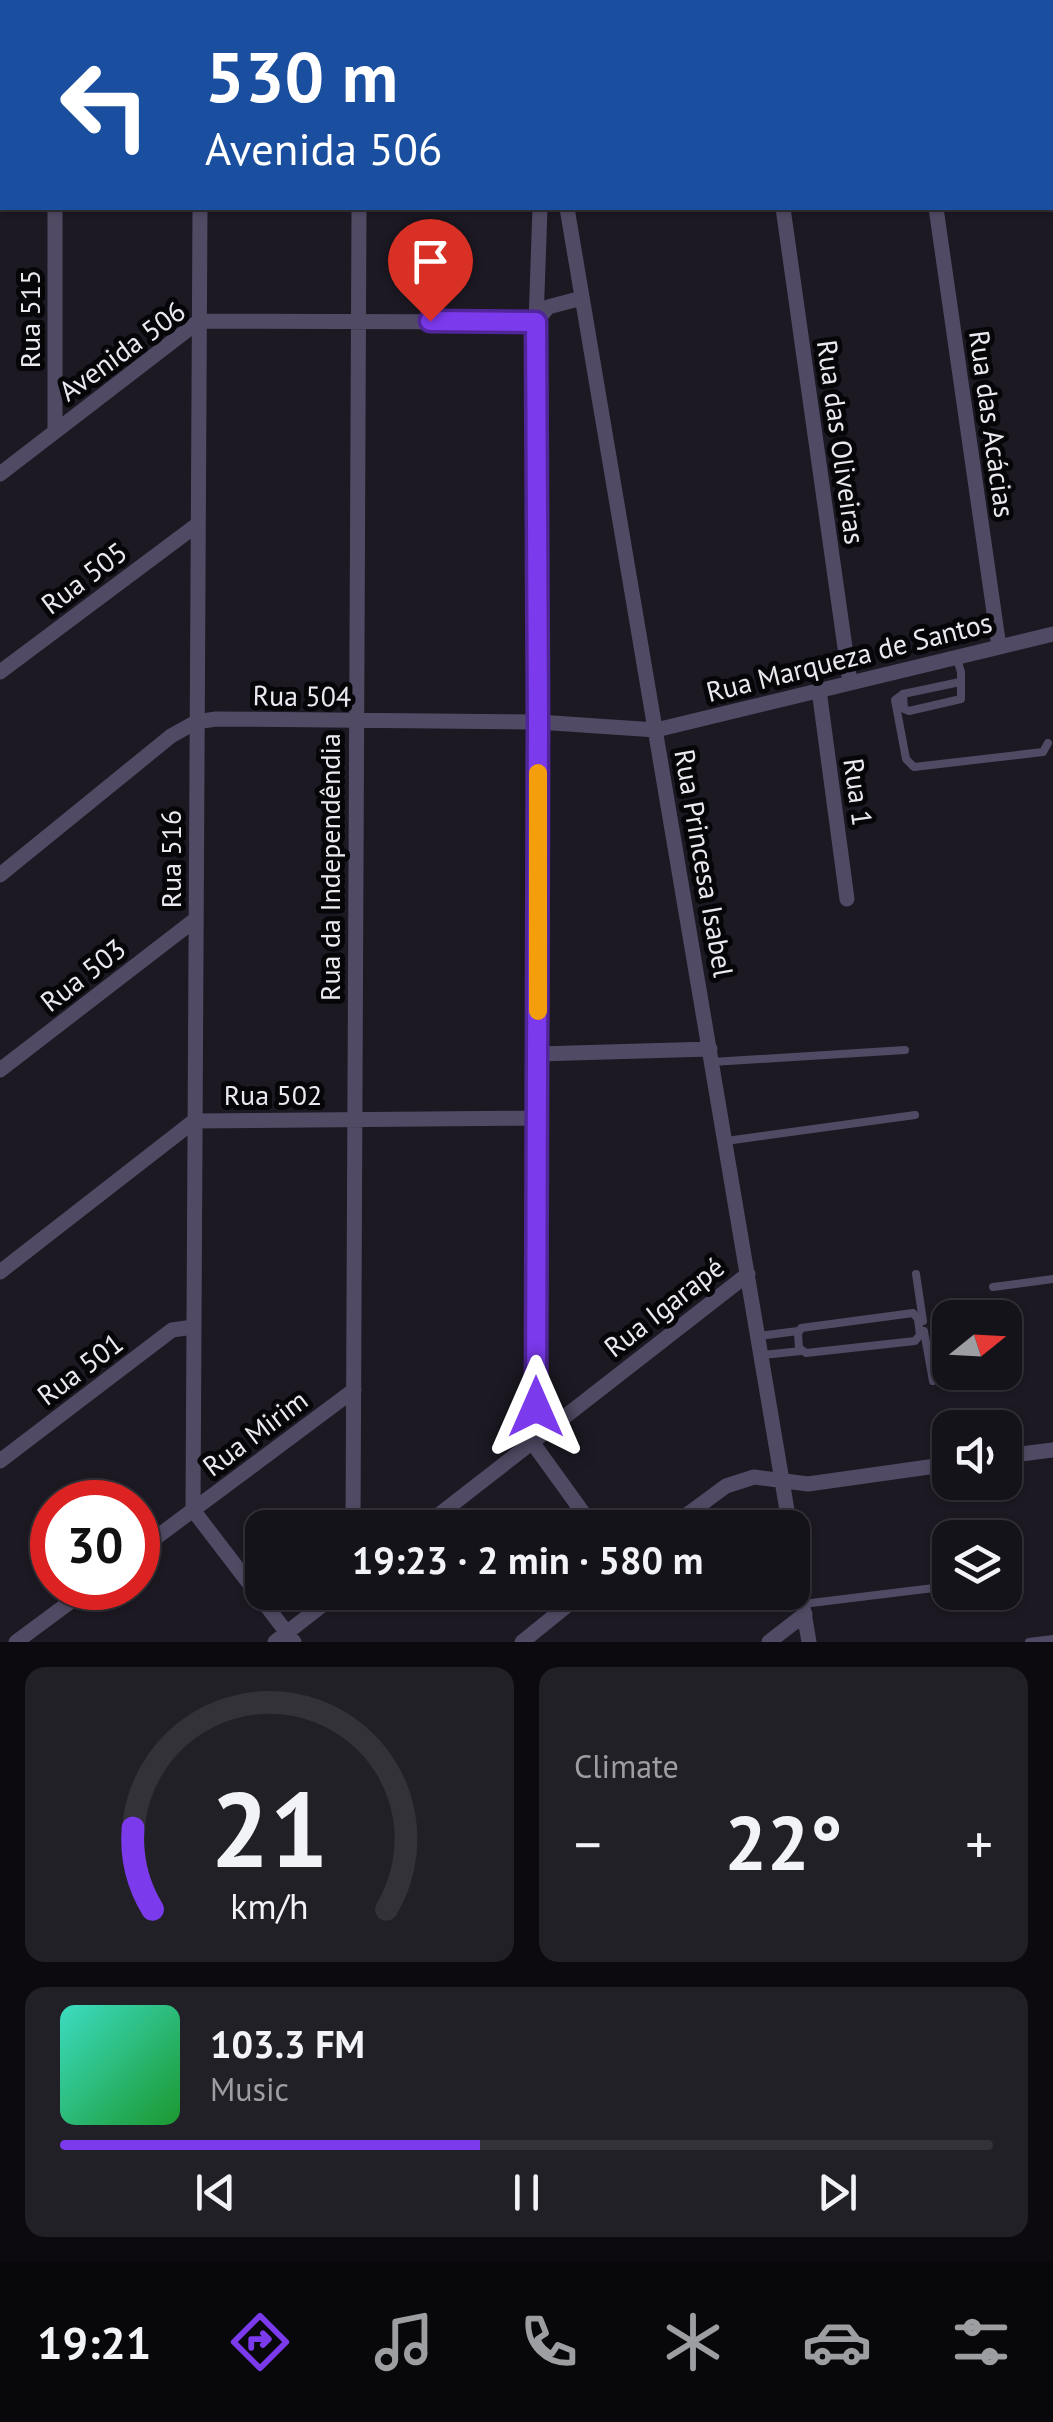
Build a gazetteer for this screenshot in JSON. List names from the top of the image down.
{
  "streets": {
    "street": [
      "Rua 515",
      "Avenida 506",
      "Rua das Acácias",
      "Rua das Oliveiras",
      "Rua 505",
      "Rua Marqueza de Santos",
      "Rua 504",
      "Rua 1",
      "Rua 516",
      "Rua Princesa Isabel",
      "Rua da Independêndia",
      "Rua 503",
      "Rua 502",
      "Rua Igarapé",
      "Rua 501",
      "Rua Mirim"
    ]
  },
  "crossings": [
    ["Rua 515", "Avenida 506"],
    ["Avenida 506", "Rua 516"],
    ["Avenida 506", "Rua Princesa Isabel"],
    ["Avenida 506", "Rua da Independêndia"],
    ["Rua das Acácias", "Rua Marqueza de Santos"],
    ["Rua das Oliveiras", "Rua Marqueza de Santos"],
    ["Rua 505", "Rua 516"],
    ["Rua Marqueza de Santos", "Rua 504"],
    ["Rua Marqueza de Santos", "Rua 1"],
    ["Rua Marqueza de Santos", "Rua Princesa Isabel"],
    ["Rua 504", "Rua 516"],
    ["Rua 504", "Rua Princesa Isabel"],
    ["Rua 504", "Rua da Independêndia"],
    ["Rua 516", "Rua 503"],
    ["Rua 516", "Rua 502"],
    ["Rua 516", "Rua 501"],
    ["Rua 516", "Rua Mirim"],
    ["Rua Princesa Isabel", "Rua Igarapé"],
    ["Rua da Independêndia", "Rua 502"],
    ["Rua da Independêndia", "Rua Mirim"]
  ],
  "north": "right",
  "page": {
    "turn": ["530 m", "Avenida 506"],
    "limit": "30",
    "trip": "19:23 · 2 min · 580 m",
    "tile": "Climate",
    "heat": ["−", "22°", "+"],
    "song": ["103.3 FM", "Music"],
    "tabs": "19:21",
    "gauge": ["21", "km/h"]
  }
}
